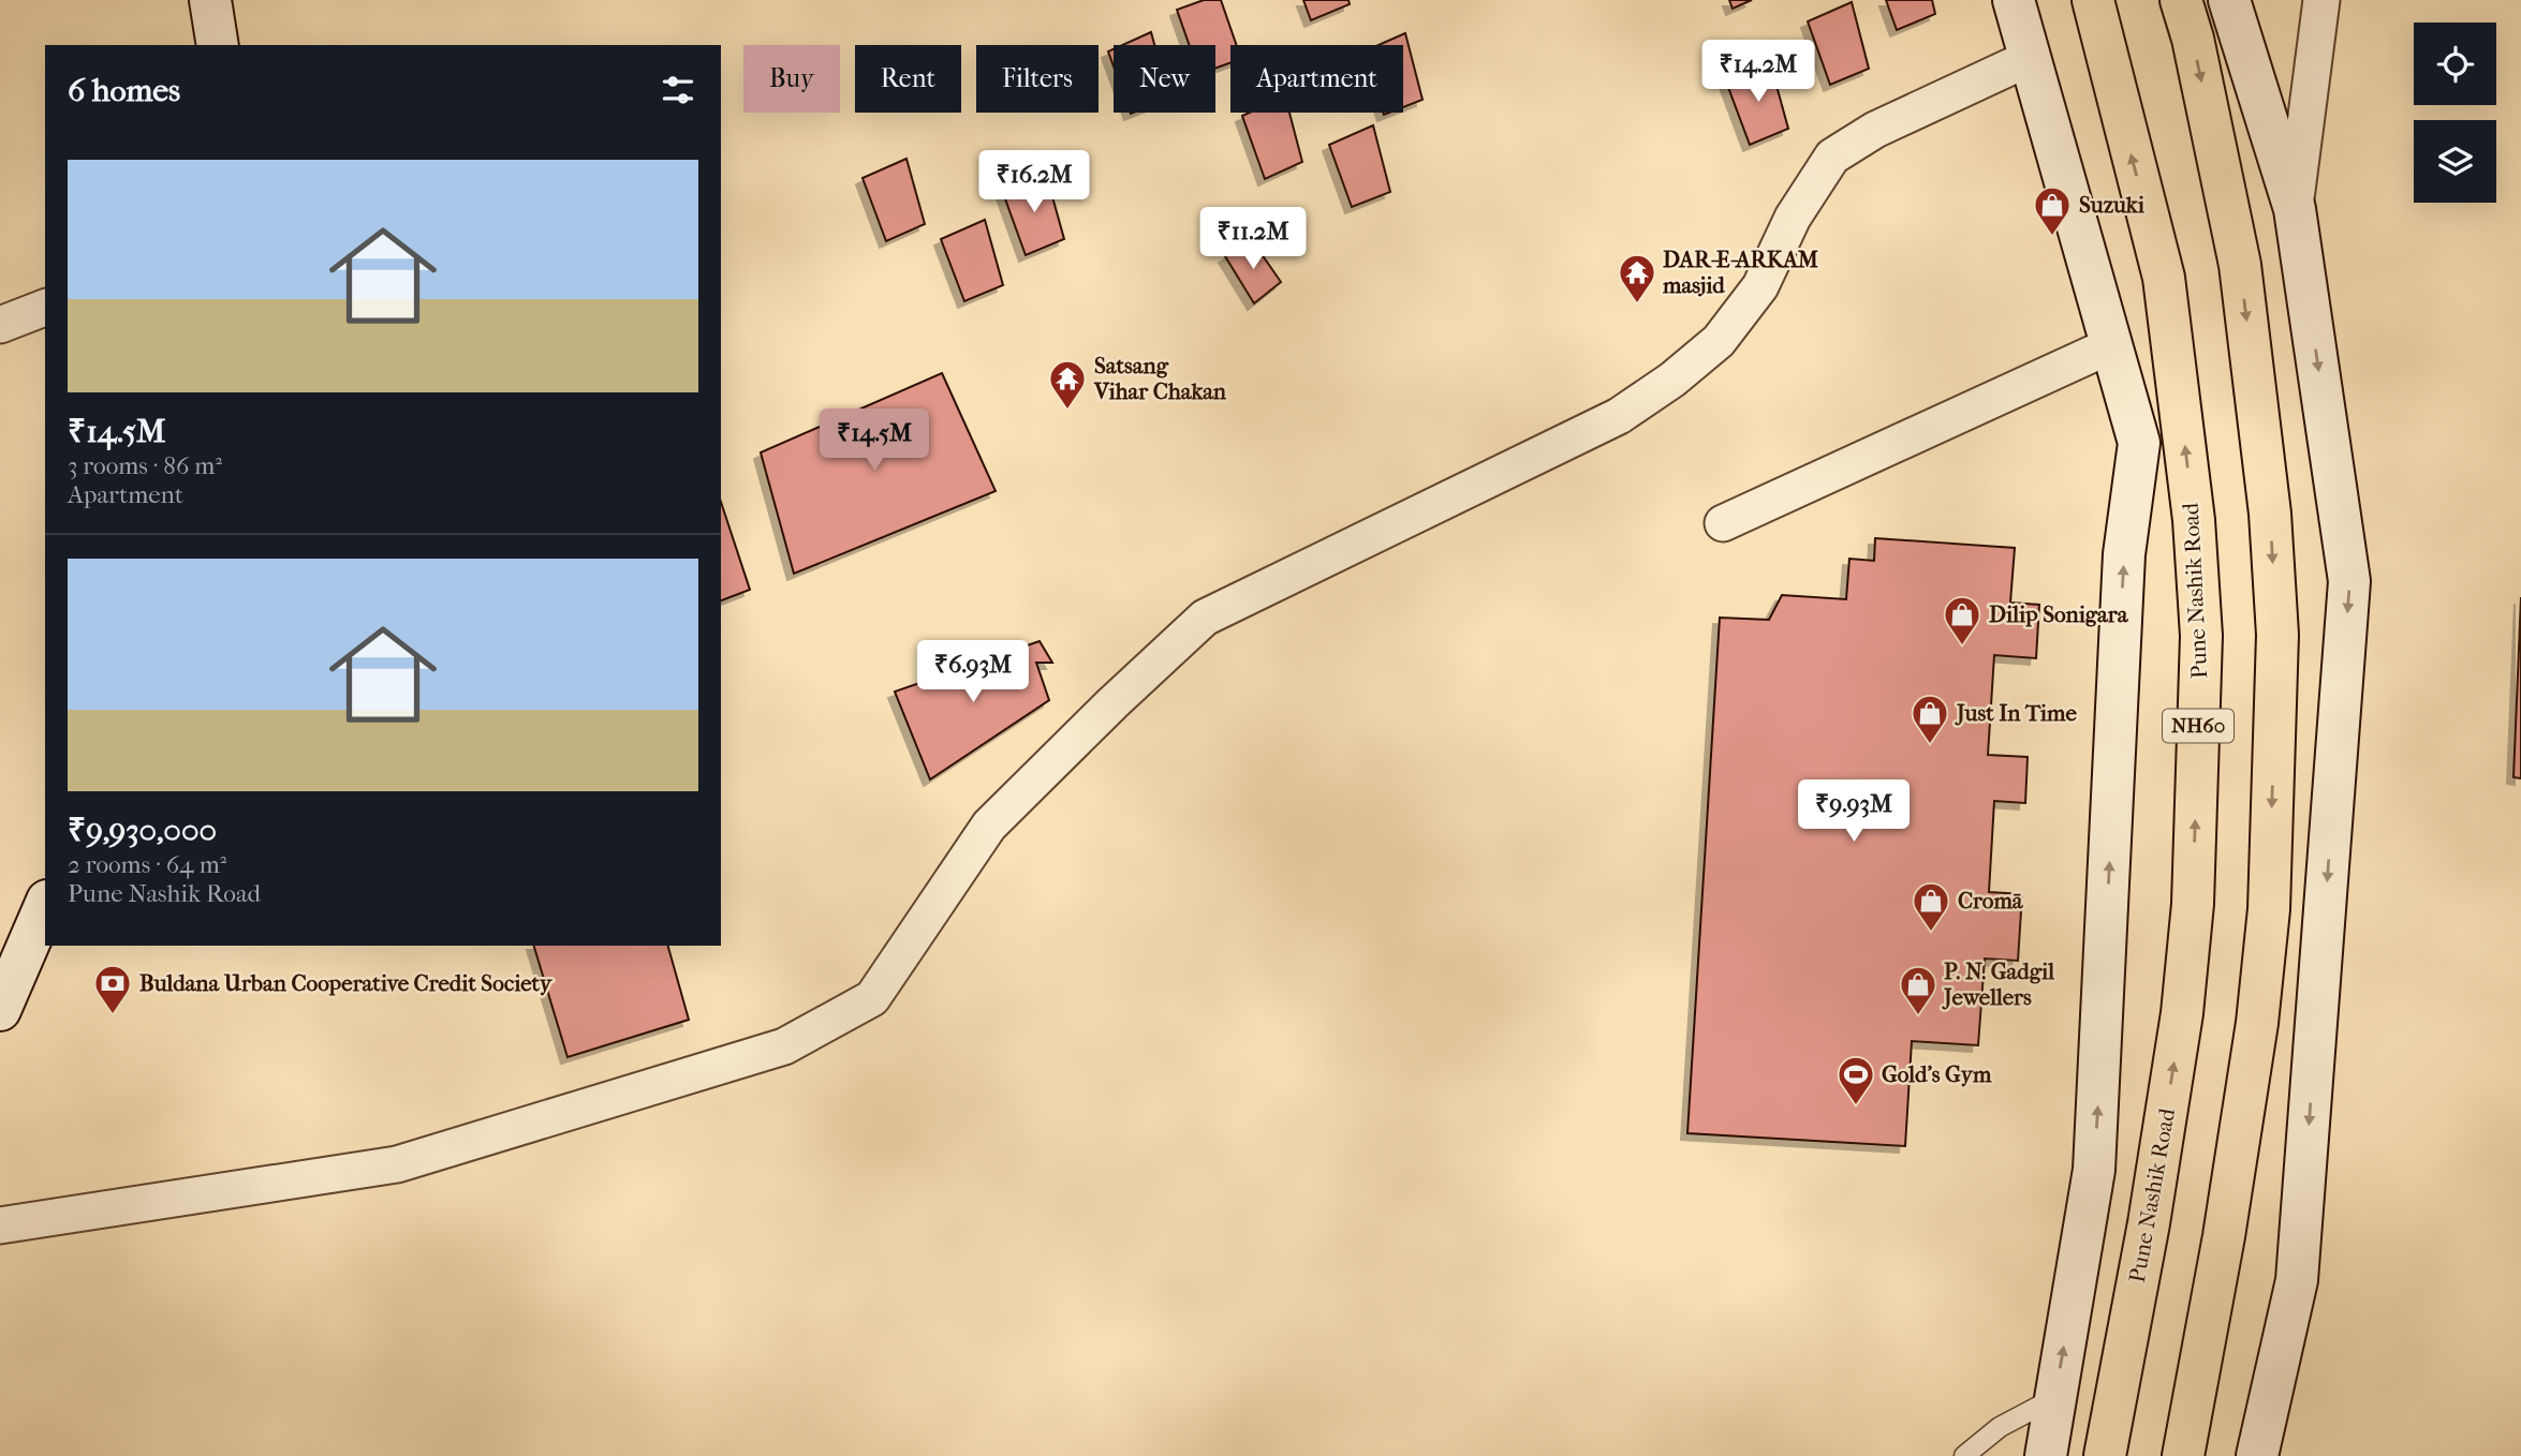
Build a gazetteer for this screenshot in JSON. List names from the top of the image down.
{
  "streets": {
    "highway": ["Pune Nashik Road", "NH60"]
  },
  "places": {
    "shop": [
      "Suzuki",
      "Dilip Sonigara",
      "Just In Time",
      "Cromā",
      "P. N. Gadgil Jewellers"
    ],
    "temple": ["DAR-E-ARKAM masjid", "Satsang Vihar Chakan"],
    "bank": ["Buldana Urban Cooperative Credit Society"],
    "sports": ["Gold's Gym"]
  },
  "page": {
    "price": [
      "₹14.2M",
      "₹16.2M",
      "₹11.2M",
      "₹14.5M",
      "₹6.93M",
      "₹9.93M"
    ],
    "chip": [
      "Buy",
      "Rent",
      "Filters",
      "New",
      "Apartment"
    ],
    "heading": "6 homes",
    "list": [
      {
        "name": "₹14.5M",
        "note": "3 rooms · 86 m² · Apartment"
      },
      {
        "name": "₹9,930,000",
        "note": "2 rooms · 64 m² · Pune Nashik Road"
      }
    ]
  }
}
